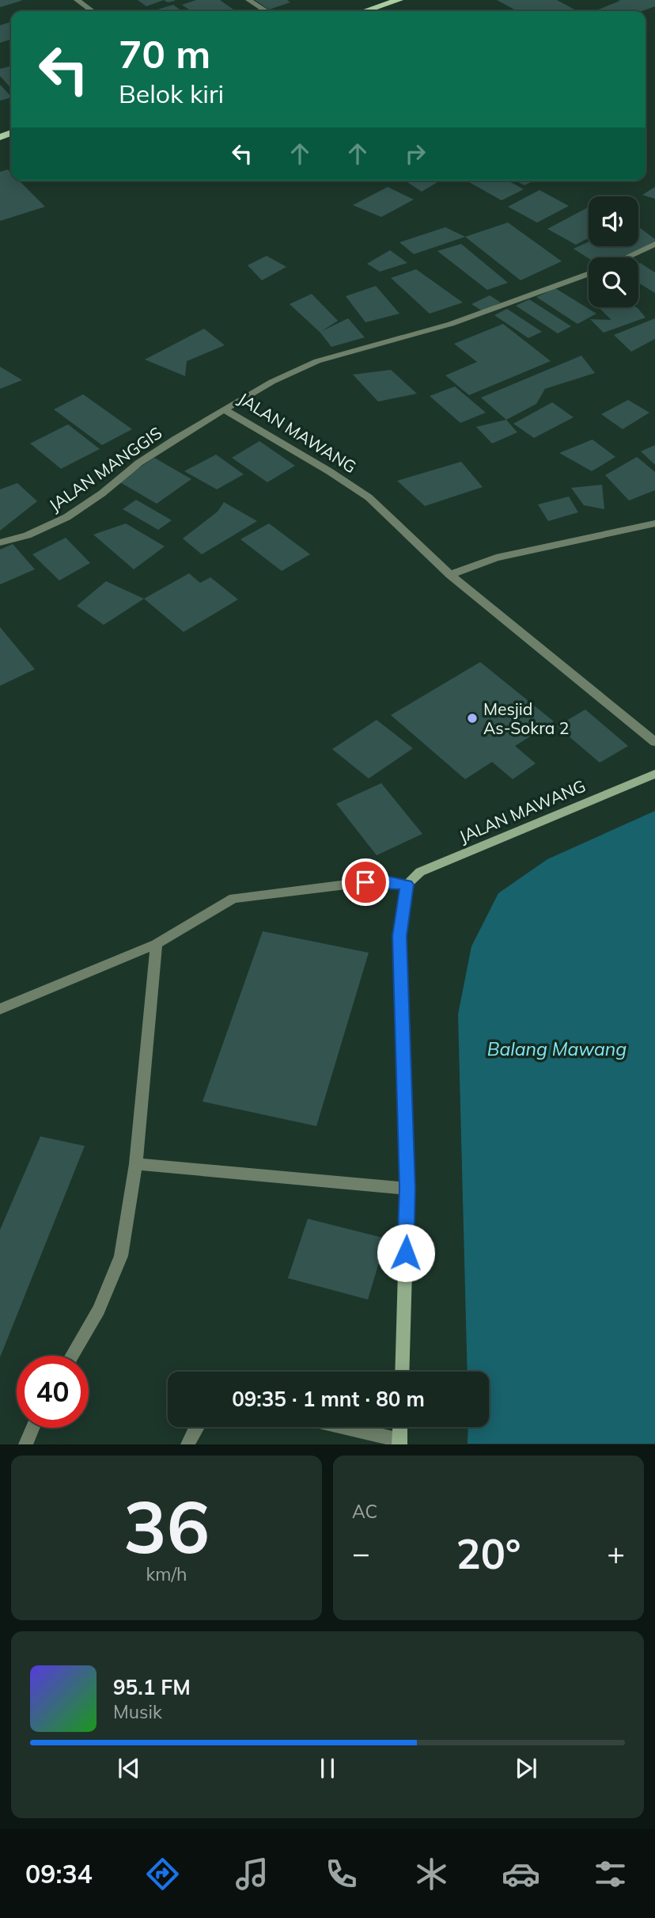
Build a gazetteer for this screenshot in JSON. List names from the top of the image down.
{
  "streets": {
    "street": ["JALAN MAWANG", "JALAN MANGGIS"]
  },
  "crossings": [
    ["JALAN MAWANG", "JALAN MANGGIS"]
  ],
  "water": ["Balang Mawang"],
  "places": ["Mesjid As-Sokra 2"],
  "page": {
    "turn": ["70 m", "Belok kiri"],
    "limit": "40",
    "trip": "09:35 · 1 mnt · 80 m",
    "tile": [
      ["36", "km/h"],
      "AC"
    ],
    "heat": ["−", "20°", "+"],
    "song": ["95.1 FM", "Musik"],
    "tabs": "09:34"
  }
}
